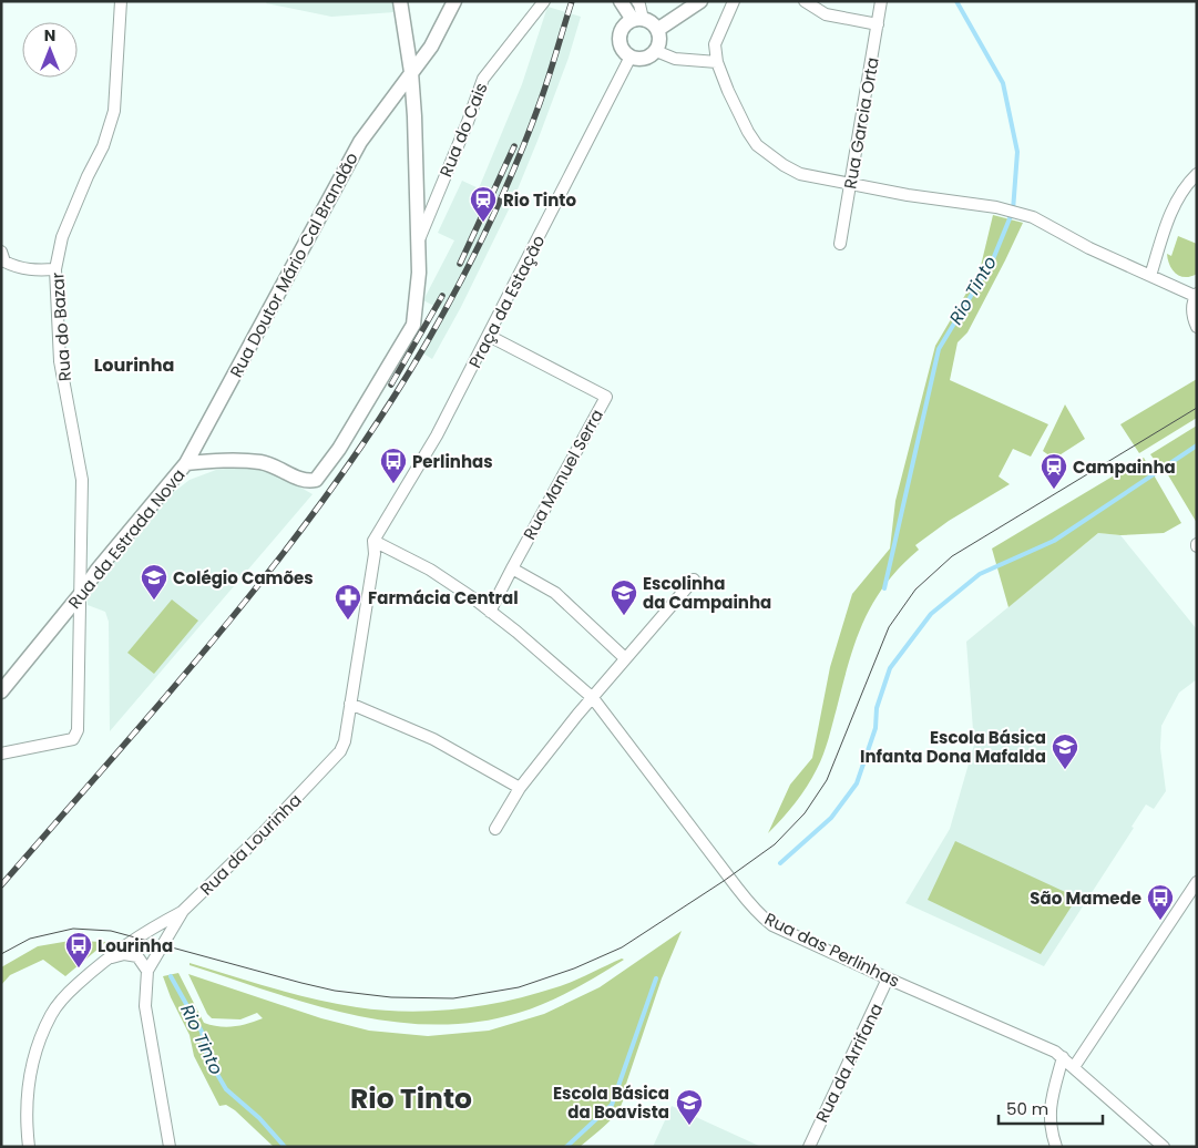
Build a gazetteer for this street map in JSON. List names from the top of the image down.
{
  "streets": {
    "street": [
      "Rua Garcia Orta",
      "Rua do Cais",
      "Rua Doutor Mário Cal Brandão",
      "Praça da Estação",
      "Rua do Bazar",
      "Rua Manuel Serra",
      "Rua da Estrada Nova",
      "Rua da Lourinha",
      "Rua das Perlinhas",
      "Rua da Arrifana"
    ]
  },
  "crossings": [
    ["Rua do Cais", "Rua da Estrada Nova"],
    ["Rua Doutor Mário Cal Brandão", "Rua da Estrada Nova"],
    ["Praça da Estação", "Rua Manuel Serra"],
    ["Praça da Estação", "Rua da Lourinha"],
    ["Praça da Estação", "Rua das Perlinhas"],
    ["Rua do Bazar", "Rua da Estrada Nova"],
    ["Rua Manuel Serra", "Rua das Perlinhas"],
    ["Rua da Lourinha", "Rua das Perlinhas"],
    ["Rua das Perlinhas", "Rua da Arrifana"]
  ],
  "districts": ["Lourinha", "Rio Tinto"],
  "water": ["Rio Tinto"],
  "places": {
    "station": ["Rio Tinto", "Campainha"],
    "bus stop": ["Perlinhas", "São Mamede", "Lourinha"],
    "school or university": [
      "Colégio Camões",
      "Escolinha da Campainha",
      "Escola Básica Infanta Dona Mafalda",
      "Escola Básica da Boavista"
    ],
    "pharmacy": ["Farmácia Central"]
  },
  "scale_bar": "50 m",
  "north": "top"
}
